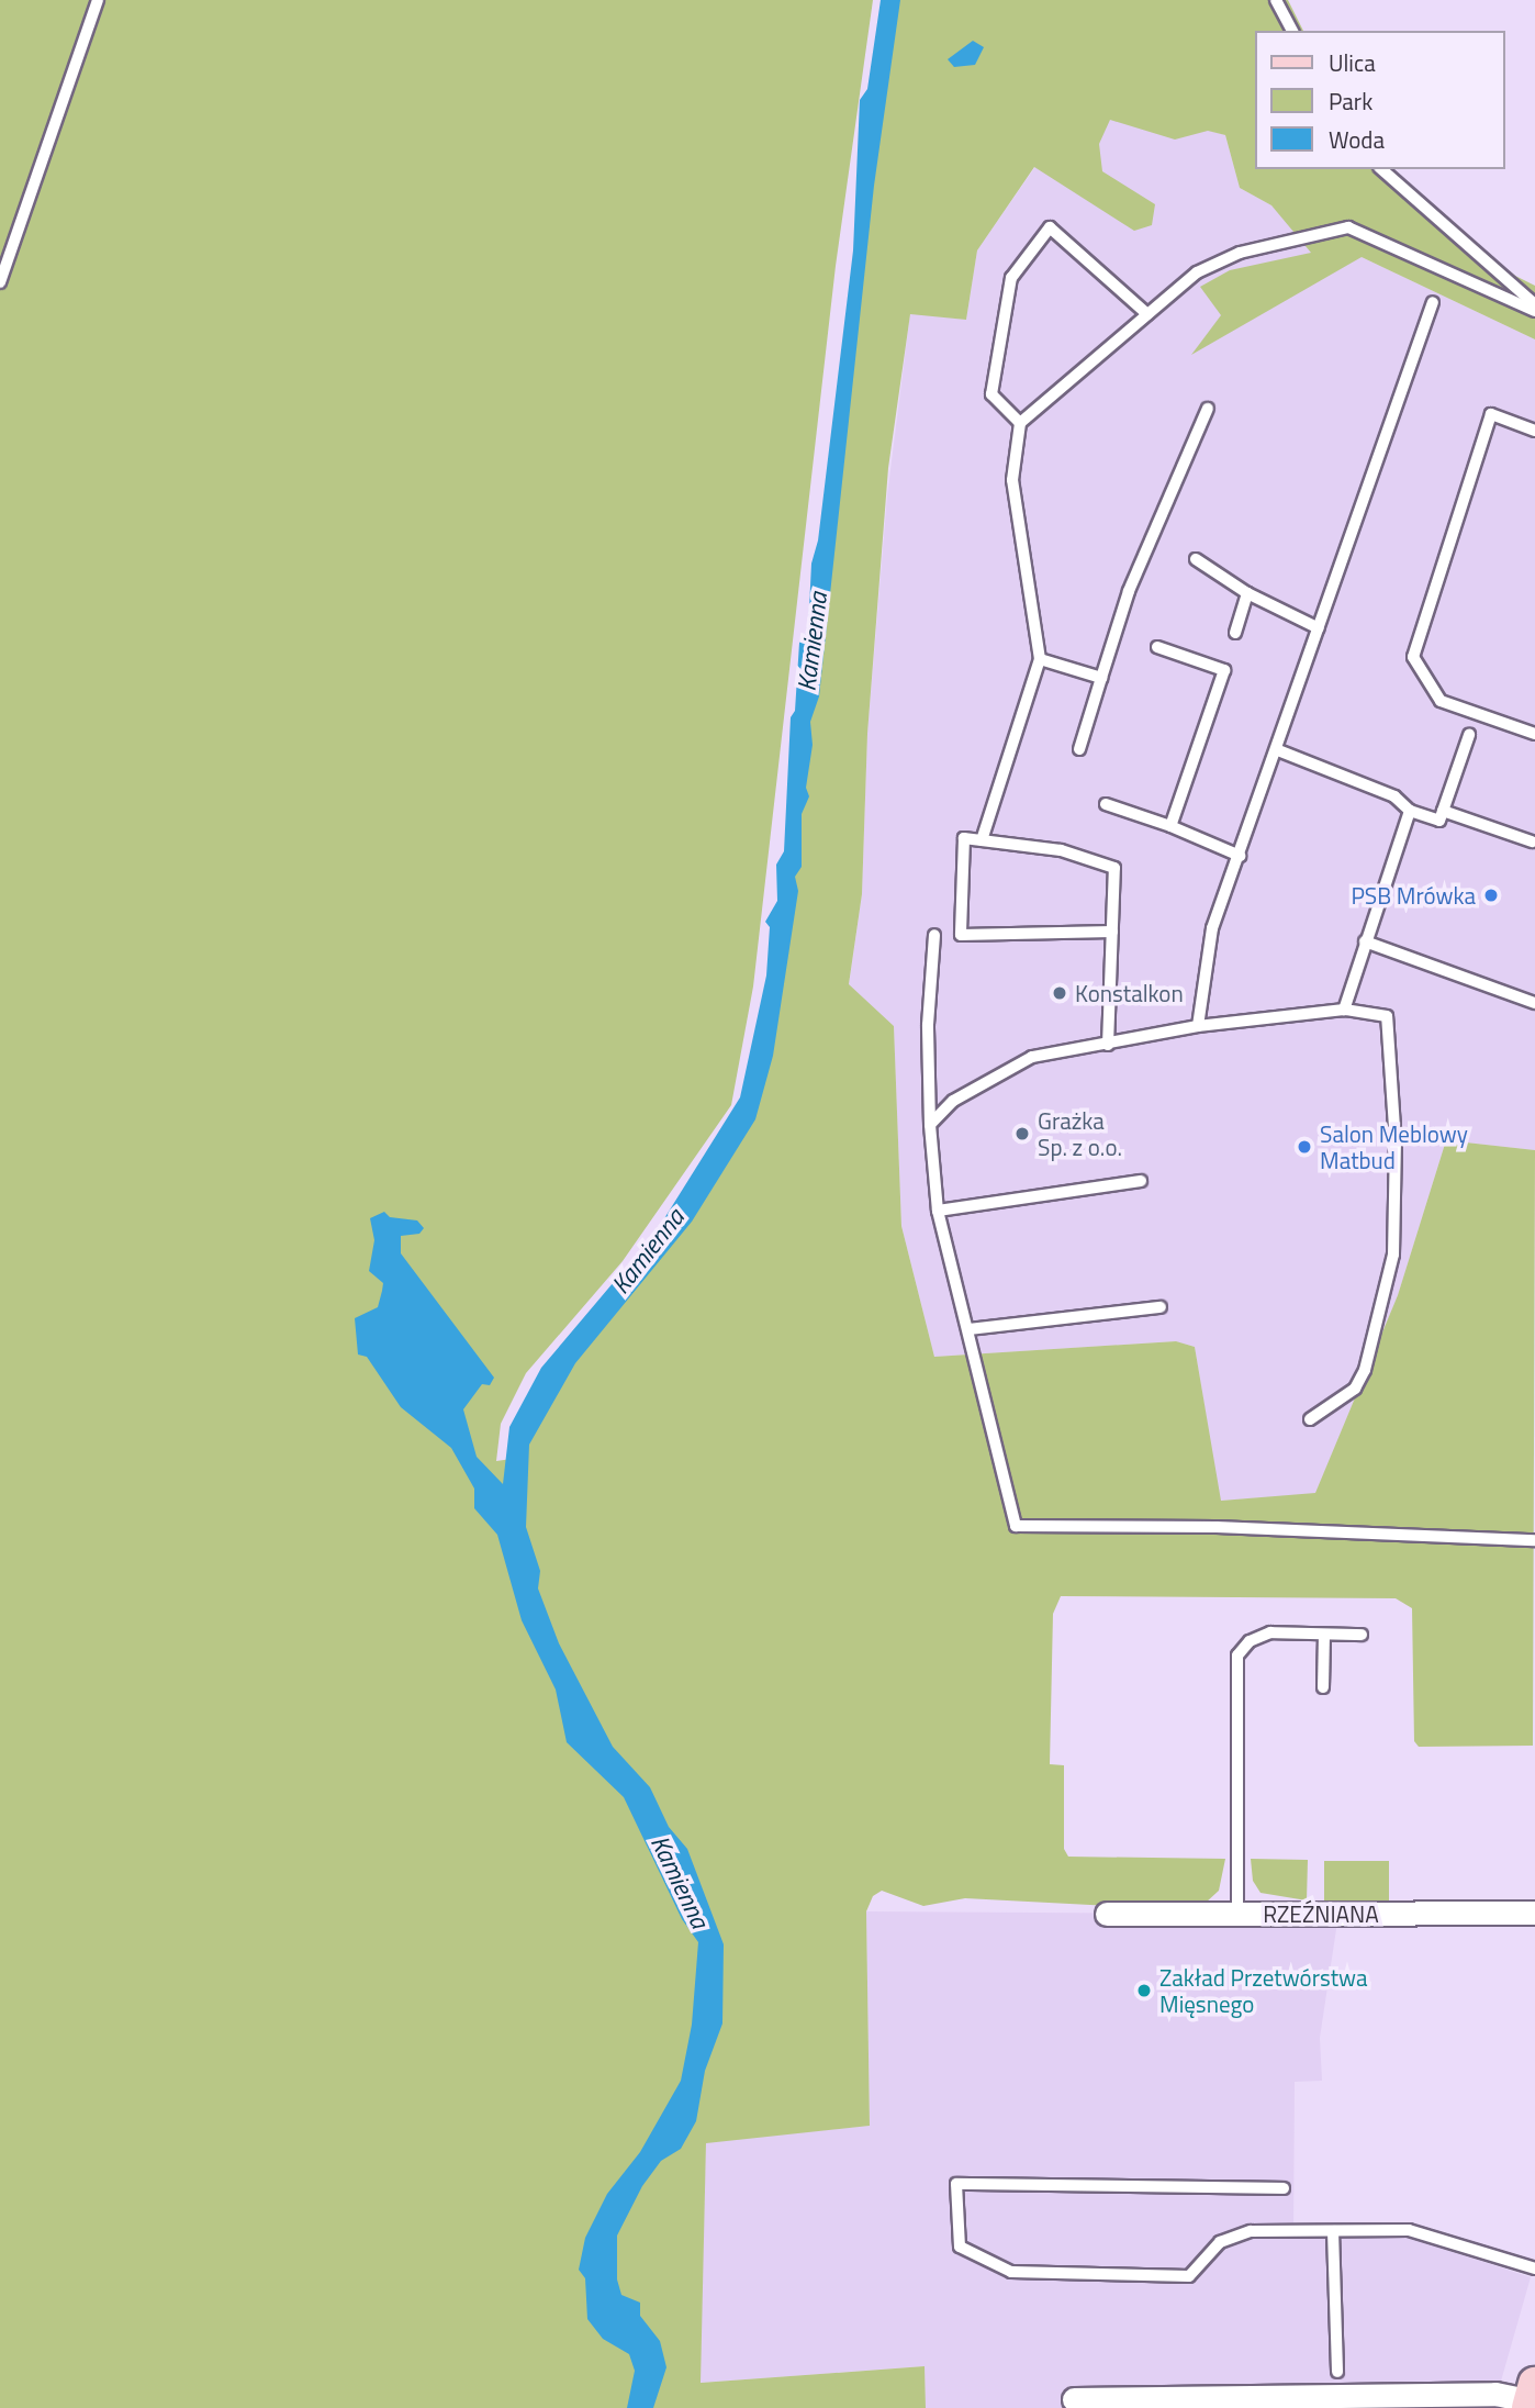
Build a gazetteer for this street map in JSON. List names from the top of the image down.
{
  "streets": {
    "street": ["RZEŹNIANA"]
  },
  "water": ["Kamienna"],
  "places": [
    "PSB Mrówka",
    "Konstalkon",
    "Grażka Sp. z o.o.",
    "Salon Meblowy Matbud",
    "Zakład Przetwórstwa Mięsnego"
  ],
  "legend": ["Ulica", "Park", "Woda"]
}
